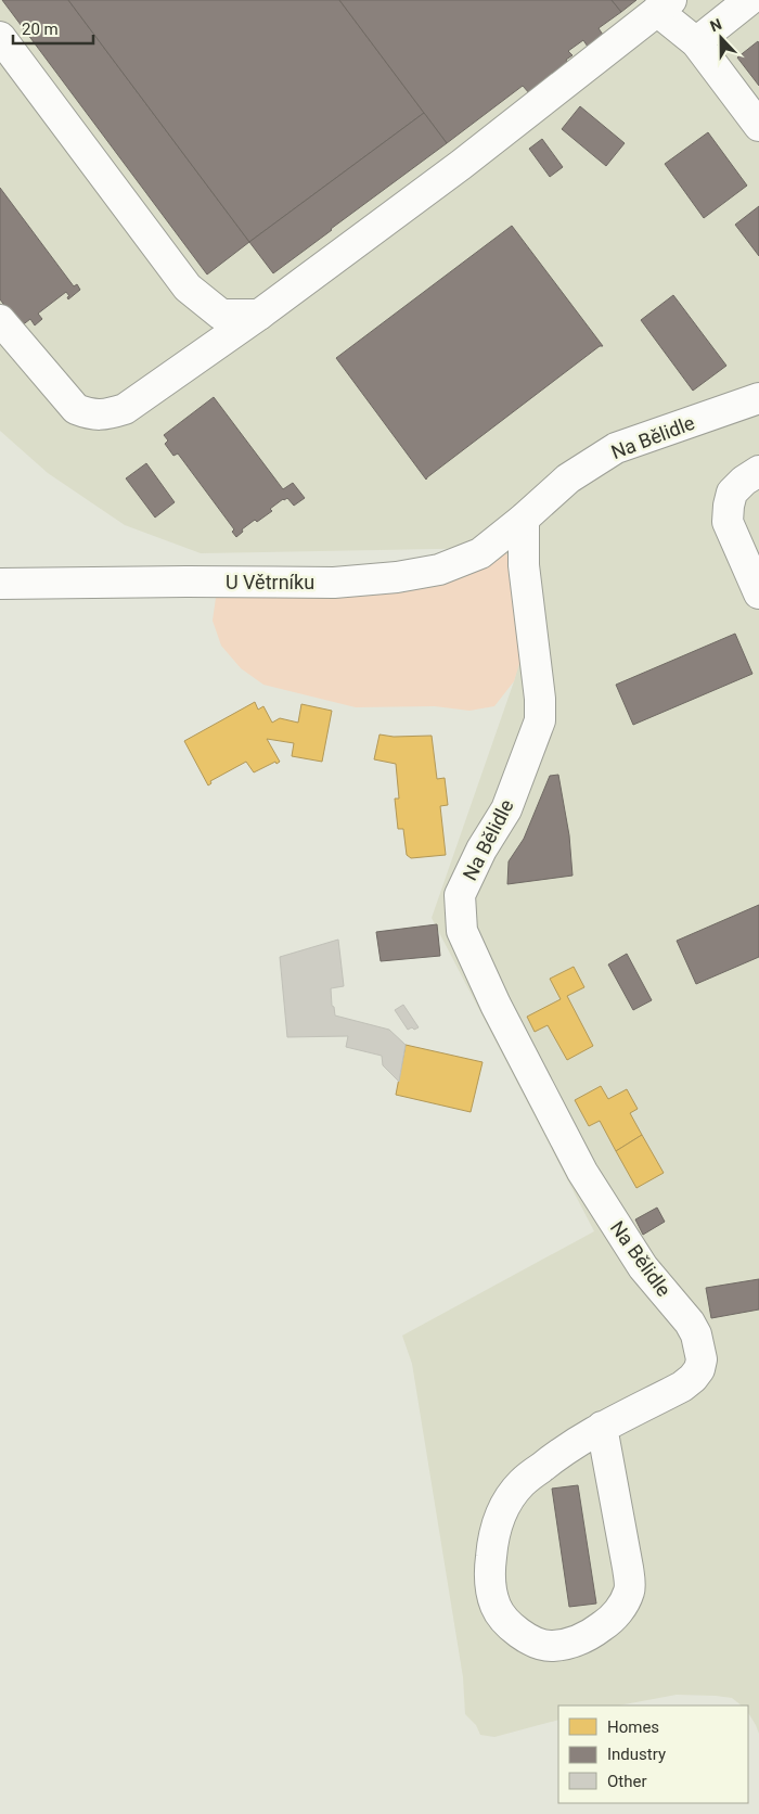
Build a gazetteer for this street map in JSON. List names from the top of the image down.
{
  "streets": {
    "street": ["Na Bělidle", "U Větrníku"]
  },
  "crossings": [
    ["Na Bělidle", "U Větrníku"]
  ],
  "legend": ["Homes", "Industry", "Other"],
  "scale_bar": "20 m",
  "north": "top"
}
